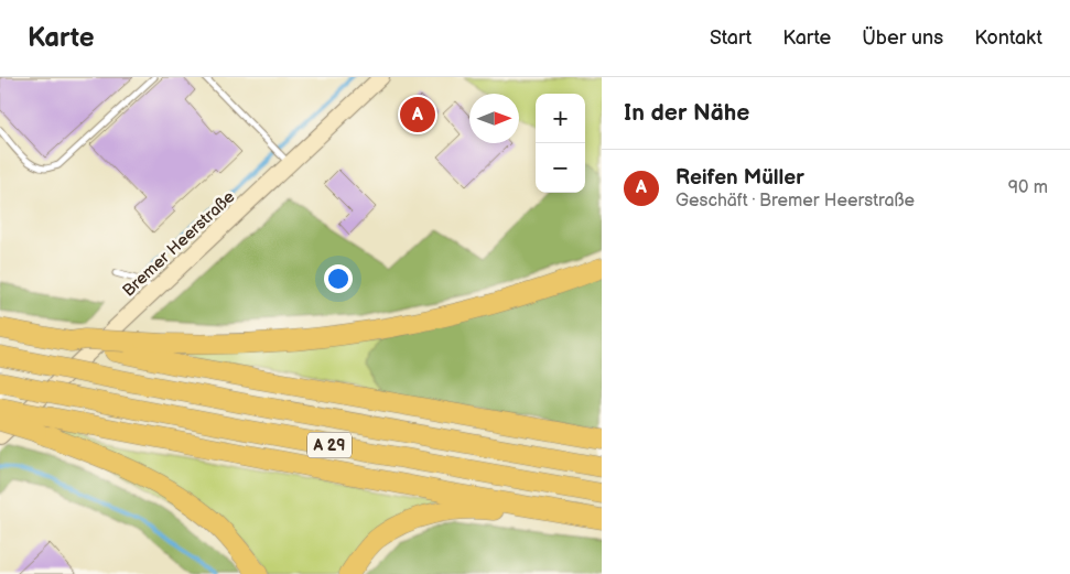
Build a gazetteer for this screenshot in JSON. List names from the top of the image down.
{
  "streets": {
    "highway": ["A 29"],
    "main road": ["Bremer Heerstraße"]
  },
  "north": "right",
  "page": {
    "header": "Karte",
    "nav": [
      "Start",
      "Karte",
      "Über uns",
      "Kontakt"
    ],
    "heading": "In der Nähe",
    "map_buttons": ["+", "−"],
    "pins": "A",
    "list": [
      {
        "mark": "A",
        "name": "Reifen Müller",
        "note": "Geschäft · Bremer Heerstraße",
        "value": "90 m"
      }
    ]
  }
}
